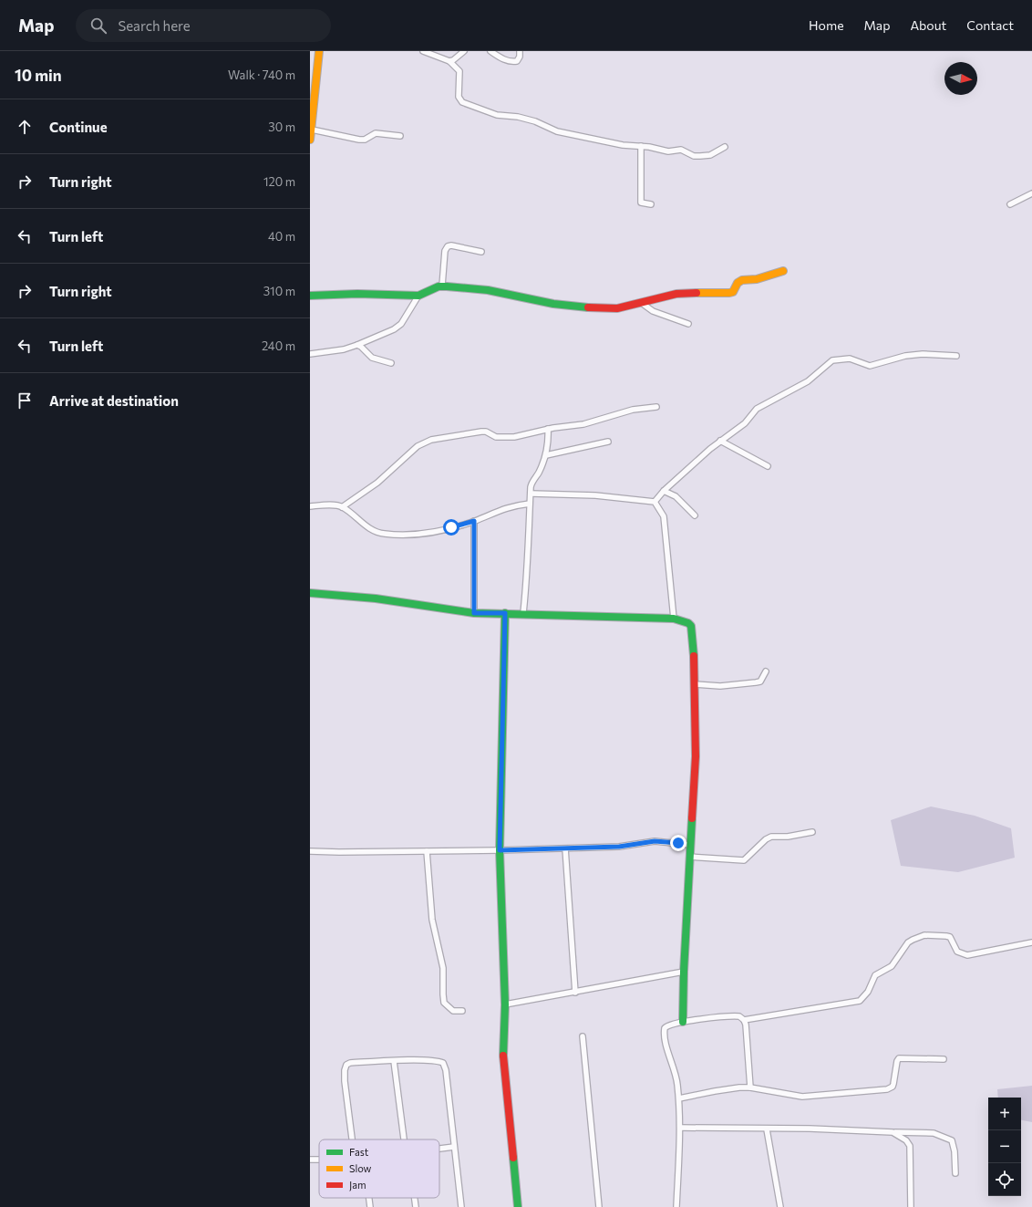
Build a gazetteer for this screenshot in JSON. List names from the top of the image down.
{
  "legend": ["Fast", "Slow", "Jam"],
  "north": "right",
  "page": {
    "header": "Map",
    "search": "Search here",
    "nav": [
      "Home",
      "Map",
      "About",
      "Contact"
    ],
    "heading": ["10 min", "Walk · 740 m"],
    "list": [
      ["Continue", "30 m"],
      ["Turn right", "120 m"],
      ["Turn left", "40 m"],
      ["Turn right", "310 m"],
      ["Turn left", "240 m"],
      "Arrive at destination"
    ],
    "map_buttons": ["+", "−"]
  }
}
